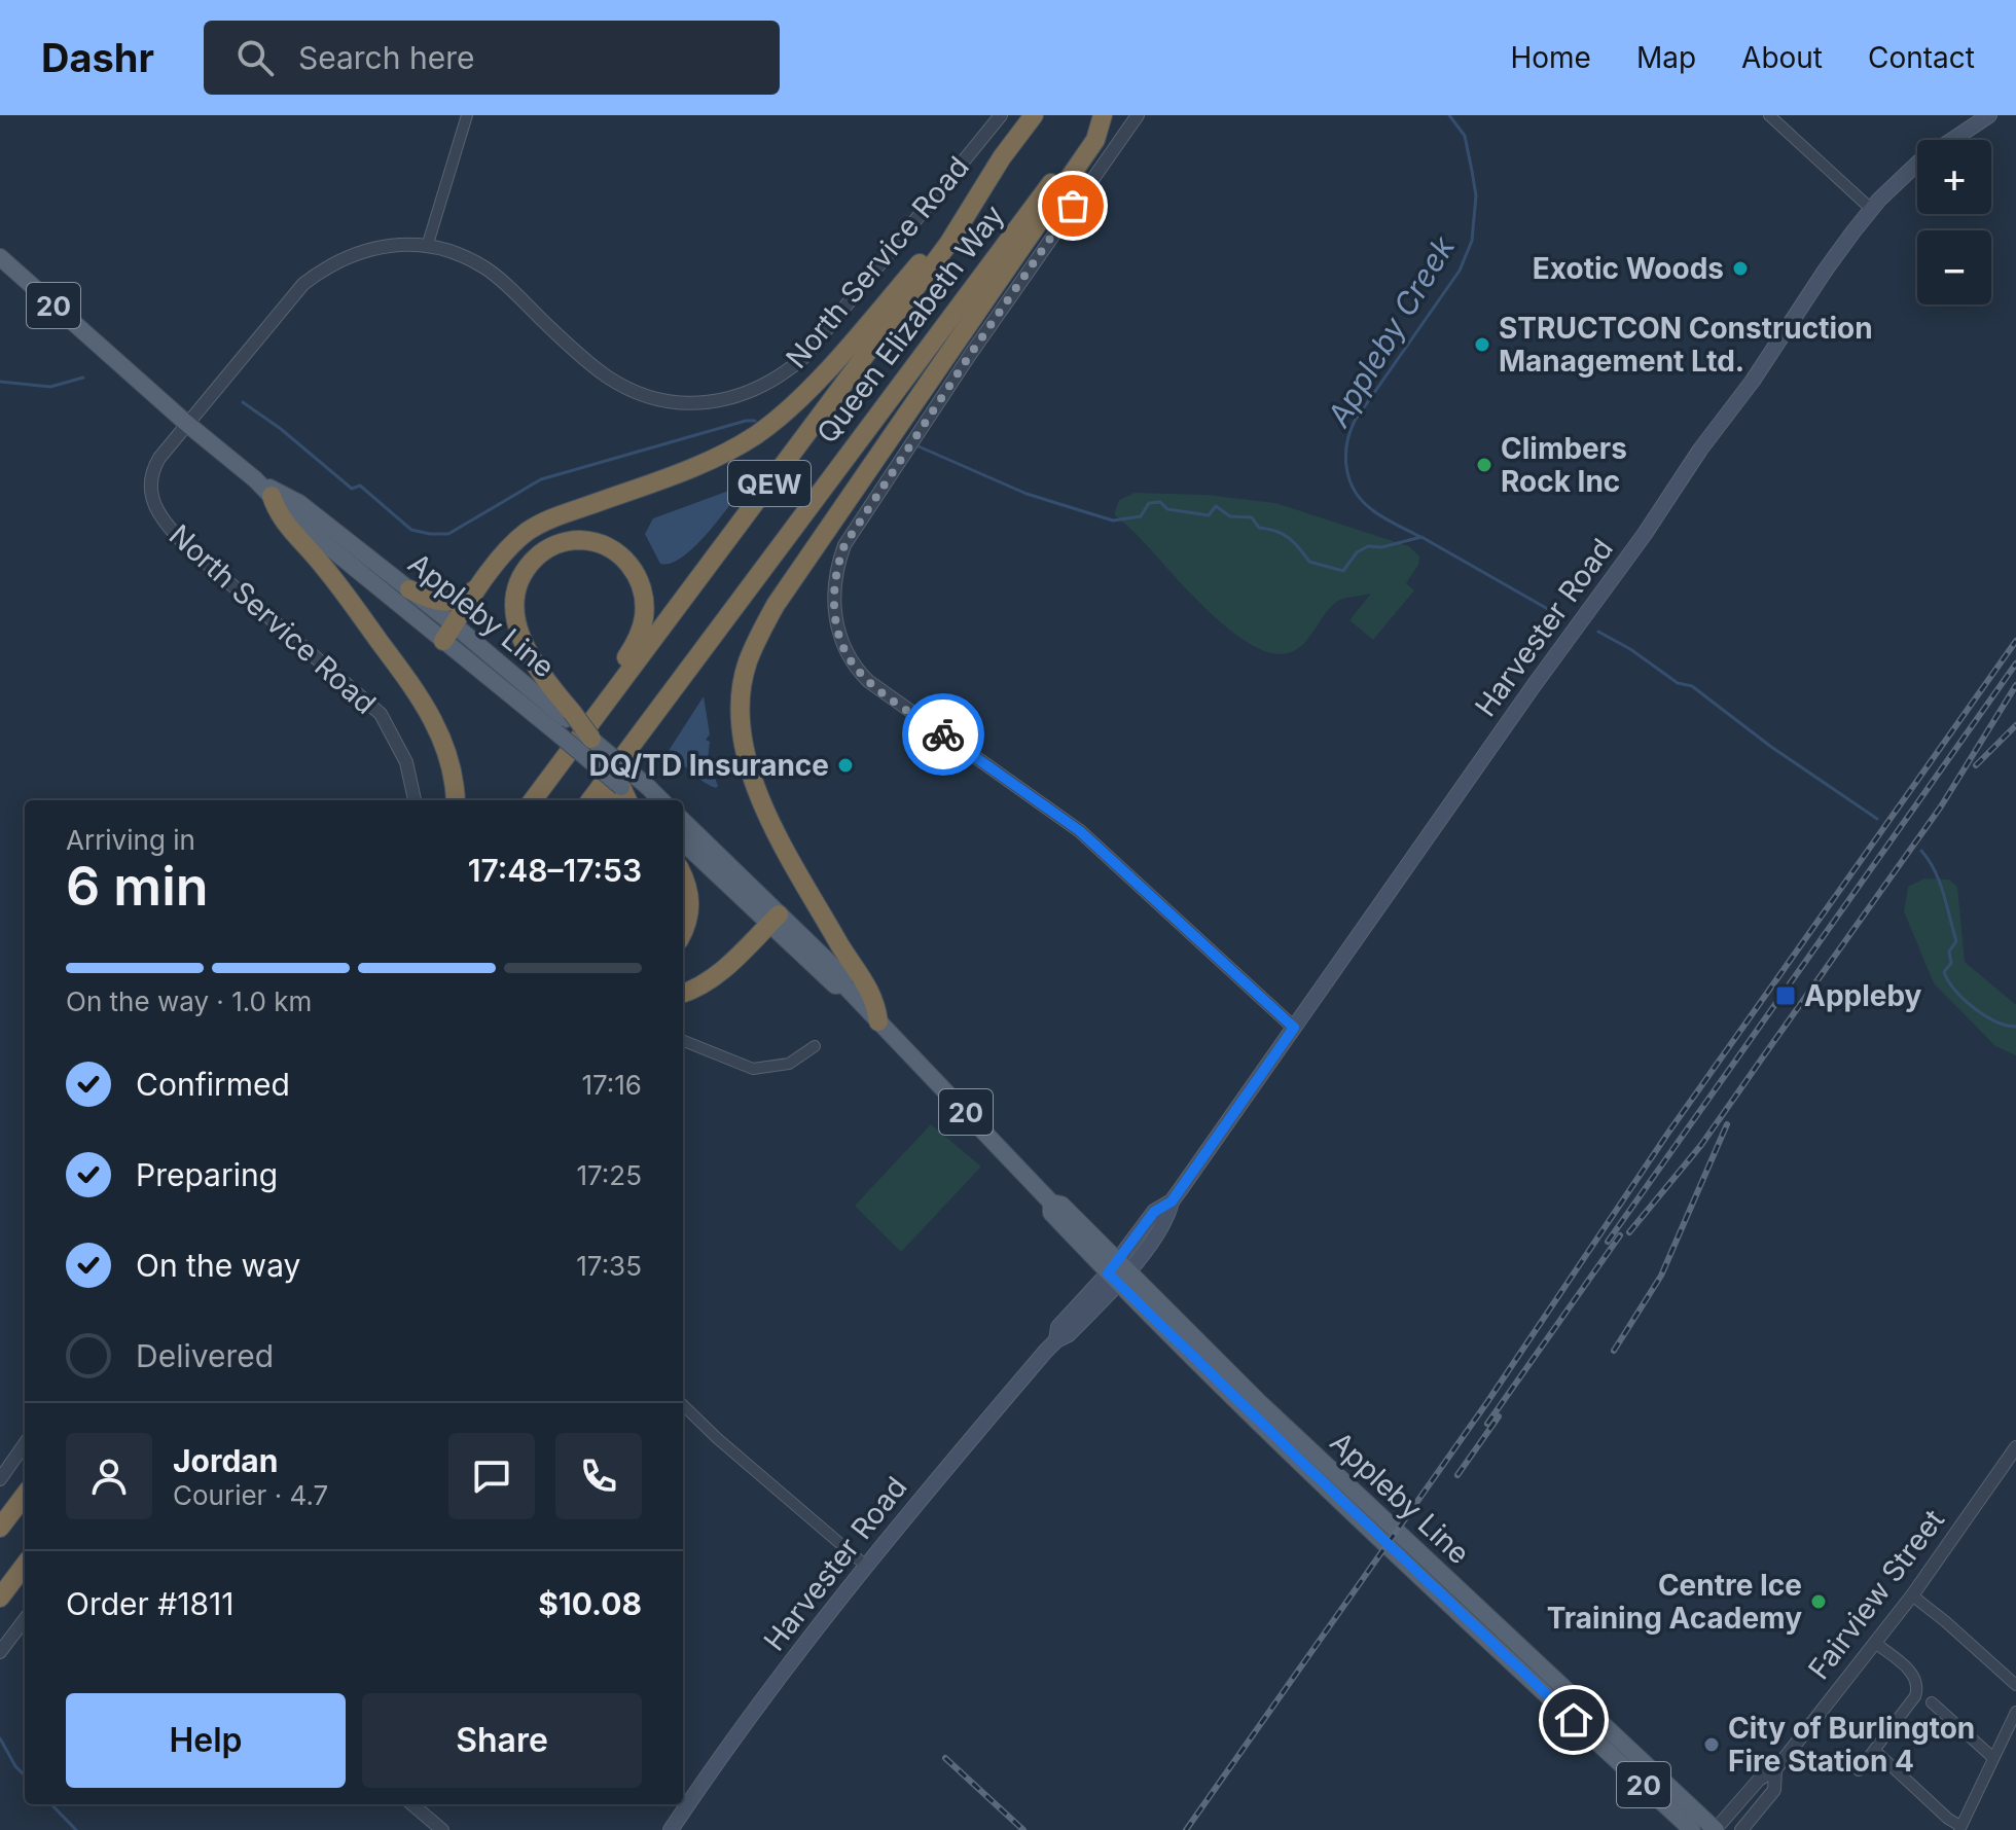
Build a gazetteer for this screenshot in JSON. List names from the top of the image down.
{
  "streets": {
    "highway": ["Queen Elizabeth Way", "QEW"],
    "main road": ["20", "Appleby Line", "Harvester Road"],
    "street": ["North Service Road", "Fairview Street"]
  },
  "crossings": [
    ["North Service Road", "Appleby Line"],
    ["Appleby Line", "Harvester Road"],
    ["Appleby Line", "Fairview Street"]
  ],
  "water": ["Appleby Creek"],
  "places": {
    "other": [
      "Exotic Woods",
      "STRUCTCON Construction Management Ltd.",
      "Climbers Rock Inc",
      "DQ/TD Insurance",
      "Centre Ice Training Academy",
      "City of Burlington Fire Station 4"
    ],
    "transit": ["Appleby"]
  },
  "page": {
    "header": "Dashr",
    "search": "Search here",
    "nav": [
      "Home",
      "Map",
      "About",
      "Contact"
    ],
    "map_buttons": ["+", "−"],
    "heading": ["6 min", "Arriving in", "17:48–17:53"],
    "panel": [
      "Jordan",
      "Courier · 4.7",
      "Order #1811",
      "$10.08"
    ],
    "bar": "On the way · 1.0 km",
    "list": [
      ["Confirmed", "17:16"],
      ["Preparing", "17:25"],
      ["On the way", "17:35"],
      "Delivered"
    ],
    "buttons": ["Help", "Share"]
  }
}
